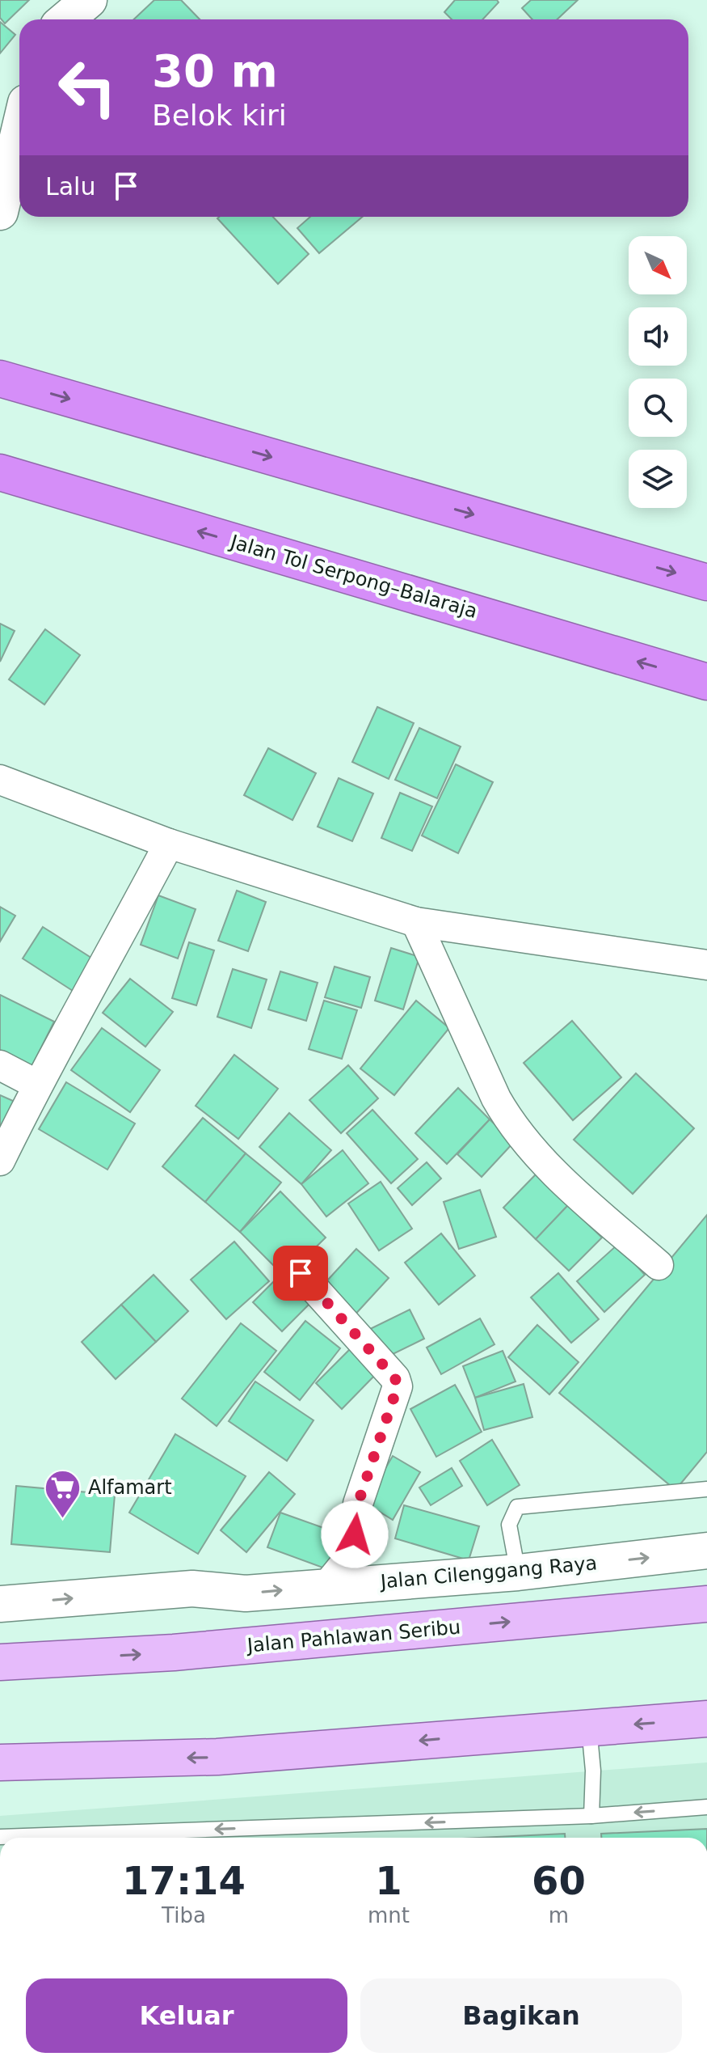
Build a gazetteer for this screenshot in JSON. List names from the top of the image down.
{
  "streets": {
    "highway": ["Jalan Tol Serpong–Balaraja"],
    "main road": ["Jalan Pahlawan Seribu"],
    "street": ["Jalan Cilenggang Raya"]
  },
  "one_way": ["Jalan Cilenggang Raya"],
  "places": {
    "supermarket": ["Alfamart"]
  },
  "north": "bottom right",
  "page": {
    "turn": ["30 m", "Belok kiri"],
    "then": "Lalu",
    "eta": [
      "17:14",
      "Tiba",
      "1",
      "mnt",
      "60",
      "m"
    ],
    "buttons": ["Keluar", "Bagikan"]
  }
}
